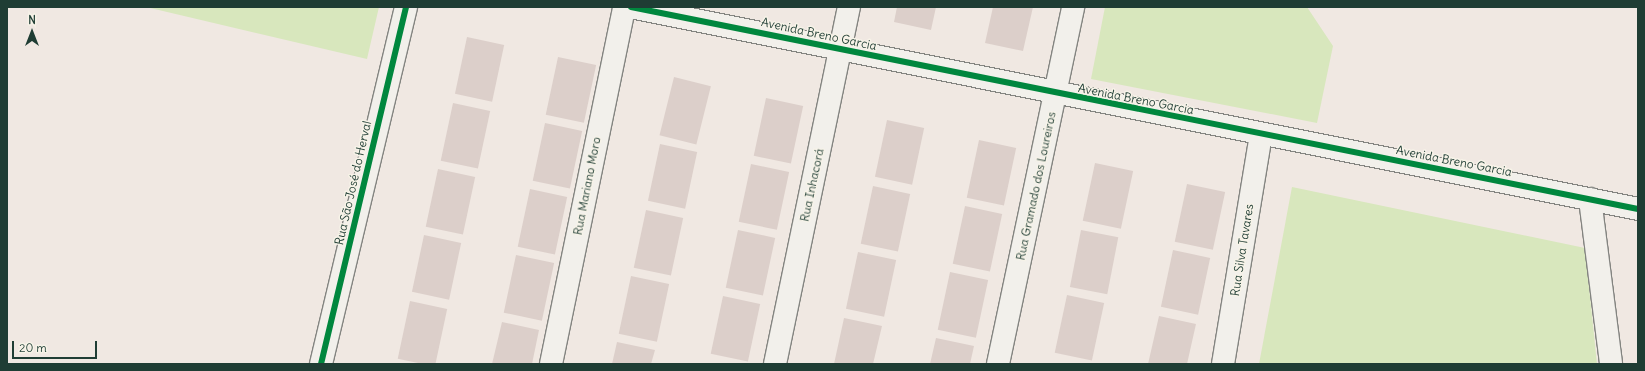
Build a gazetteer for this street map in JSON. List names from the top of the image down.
{
  "streets": {
    "street": [
      "Avenida Breno Garcia",
      "Rua São José do Herval",
      "Rua Inhacorá",
      "Rua Mariano Moro",
      "Rua Gramado dos Loureiros",
      "Rua Silva Tavares"
    ]
  },
  "crossings": [
    ["Avenida Breno Garcia", "Rua Inhacorá"],
    ["Avenida Breno Garcia", "Rua Gramado dos Loureiros"],
    ["Avenida Breno Garcia", "Rua Silva Tavares"]
  ],
  "scale_bar": "20 m",
  "north": "top"
}
